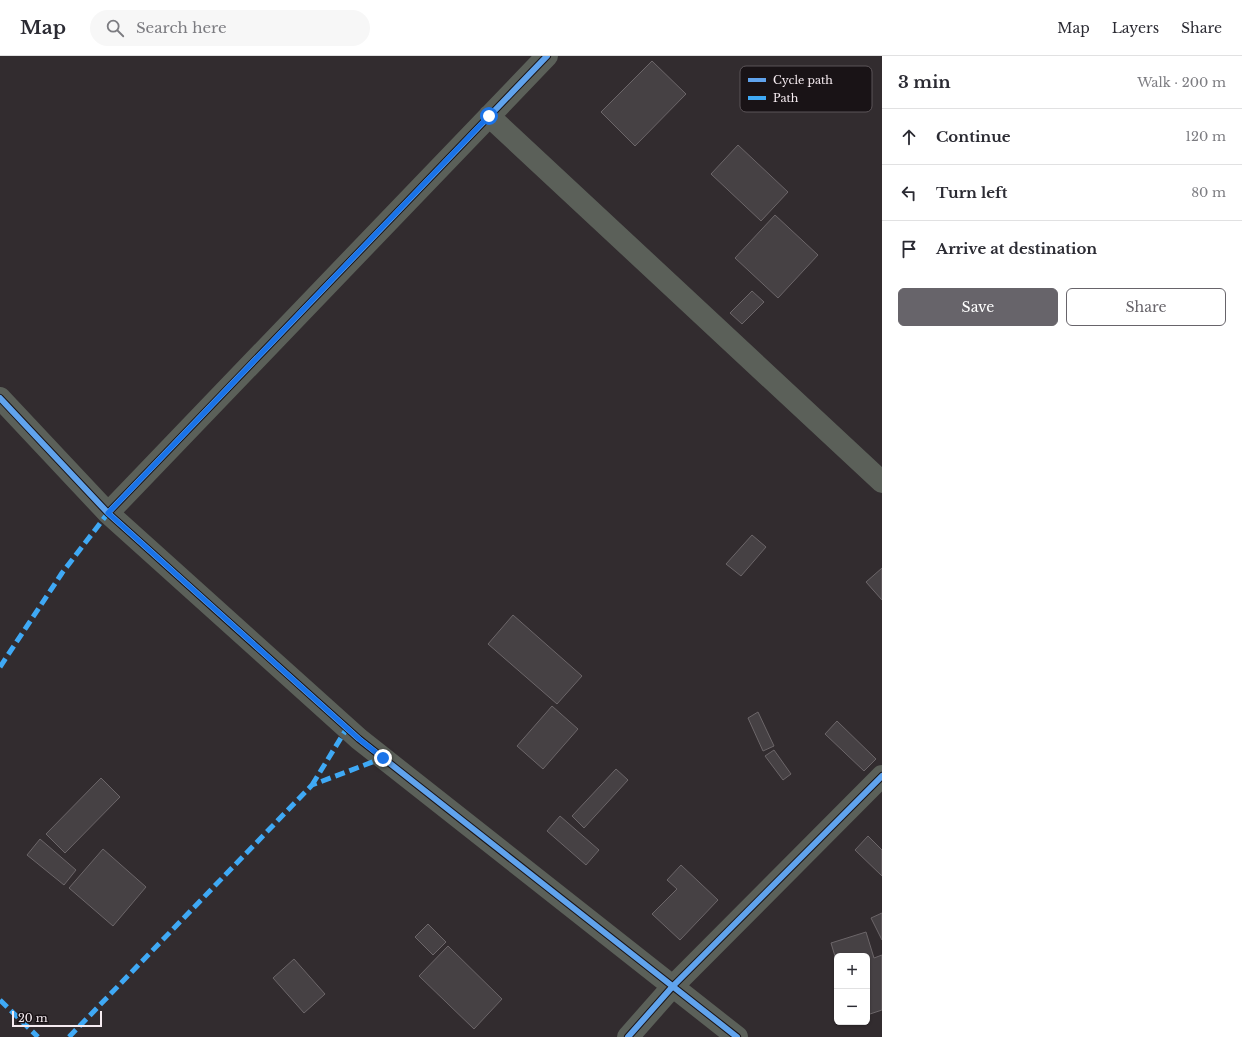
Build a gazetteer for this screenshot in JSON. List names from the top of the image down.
{
  "legend": ["Cycle path", "Path"],
  "scale_bar": "20 m",
  "page": {
    "header": "Map",
    "search": "Search here",
    "nav": ["Map", "Layers", "Share"],
    "heading": ["3 min", "Walk · 200 m"],
    "list": [
      ["Continue", "120 m"],
      ["Turn left", "80 m"],
      "Arrive at destination"
    ],
    "buttons": ["Save", "Share"],
    "map_buttons": ["+", "−"],
    "scale": "20 m"
  }
}
